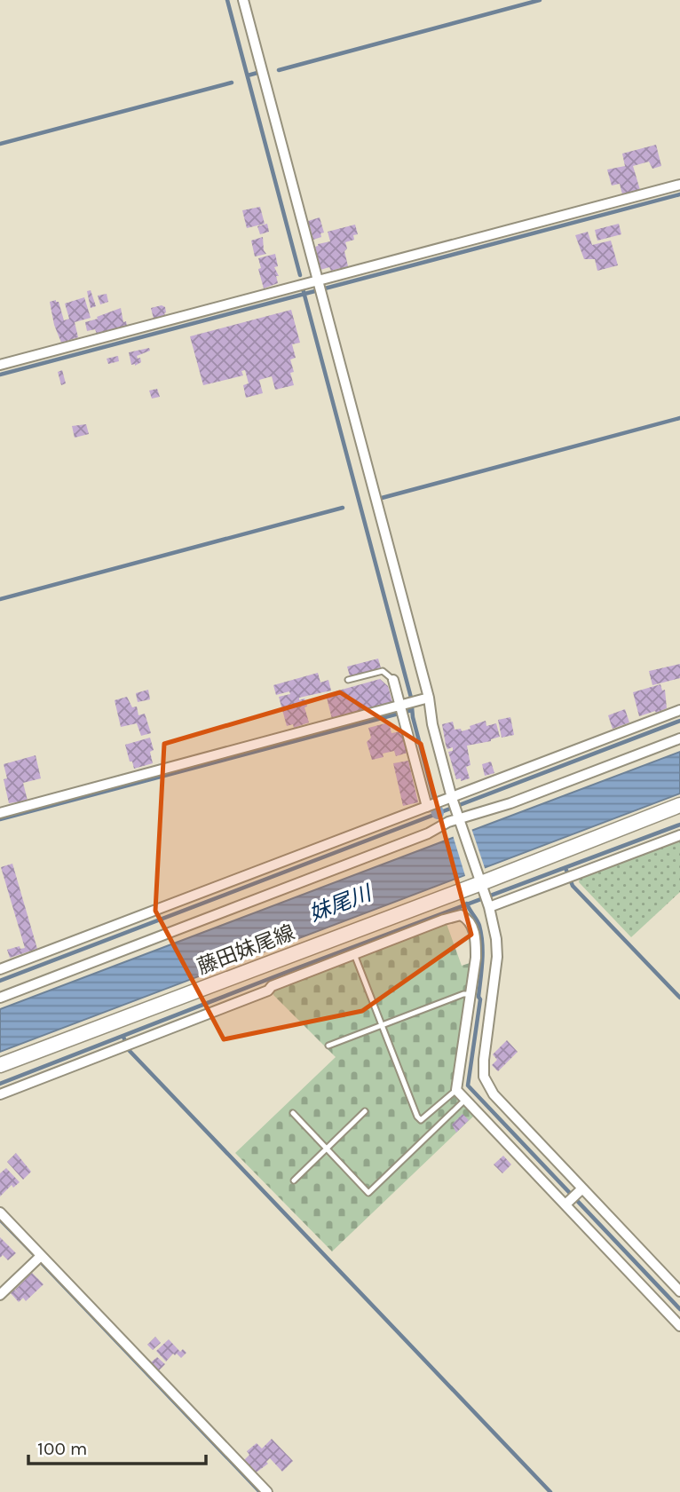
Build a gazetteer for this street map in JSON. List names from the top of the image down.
{
  "streets": {
    "main road": ["藤田妹尾線"]
  },
  "water": ["妹尾川"],
  "scale_bar": "100 m"
}
